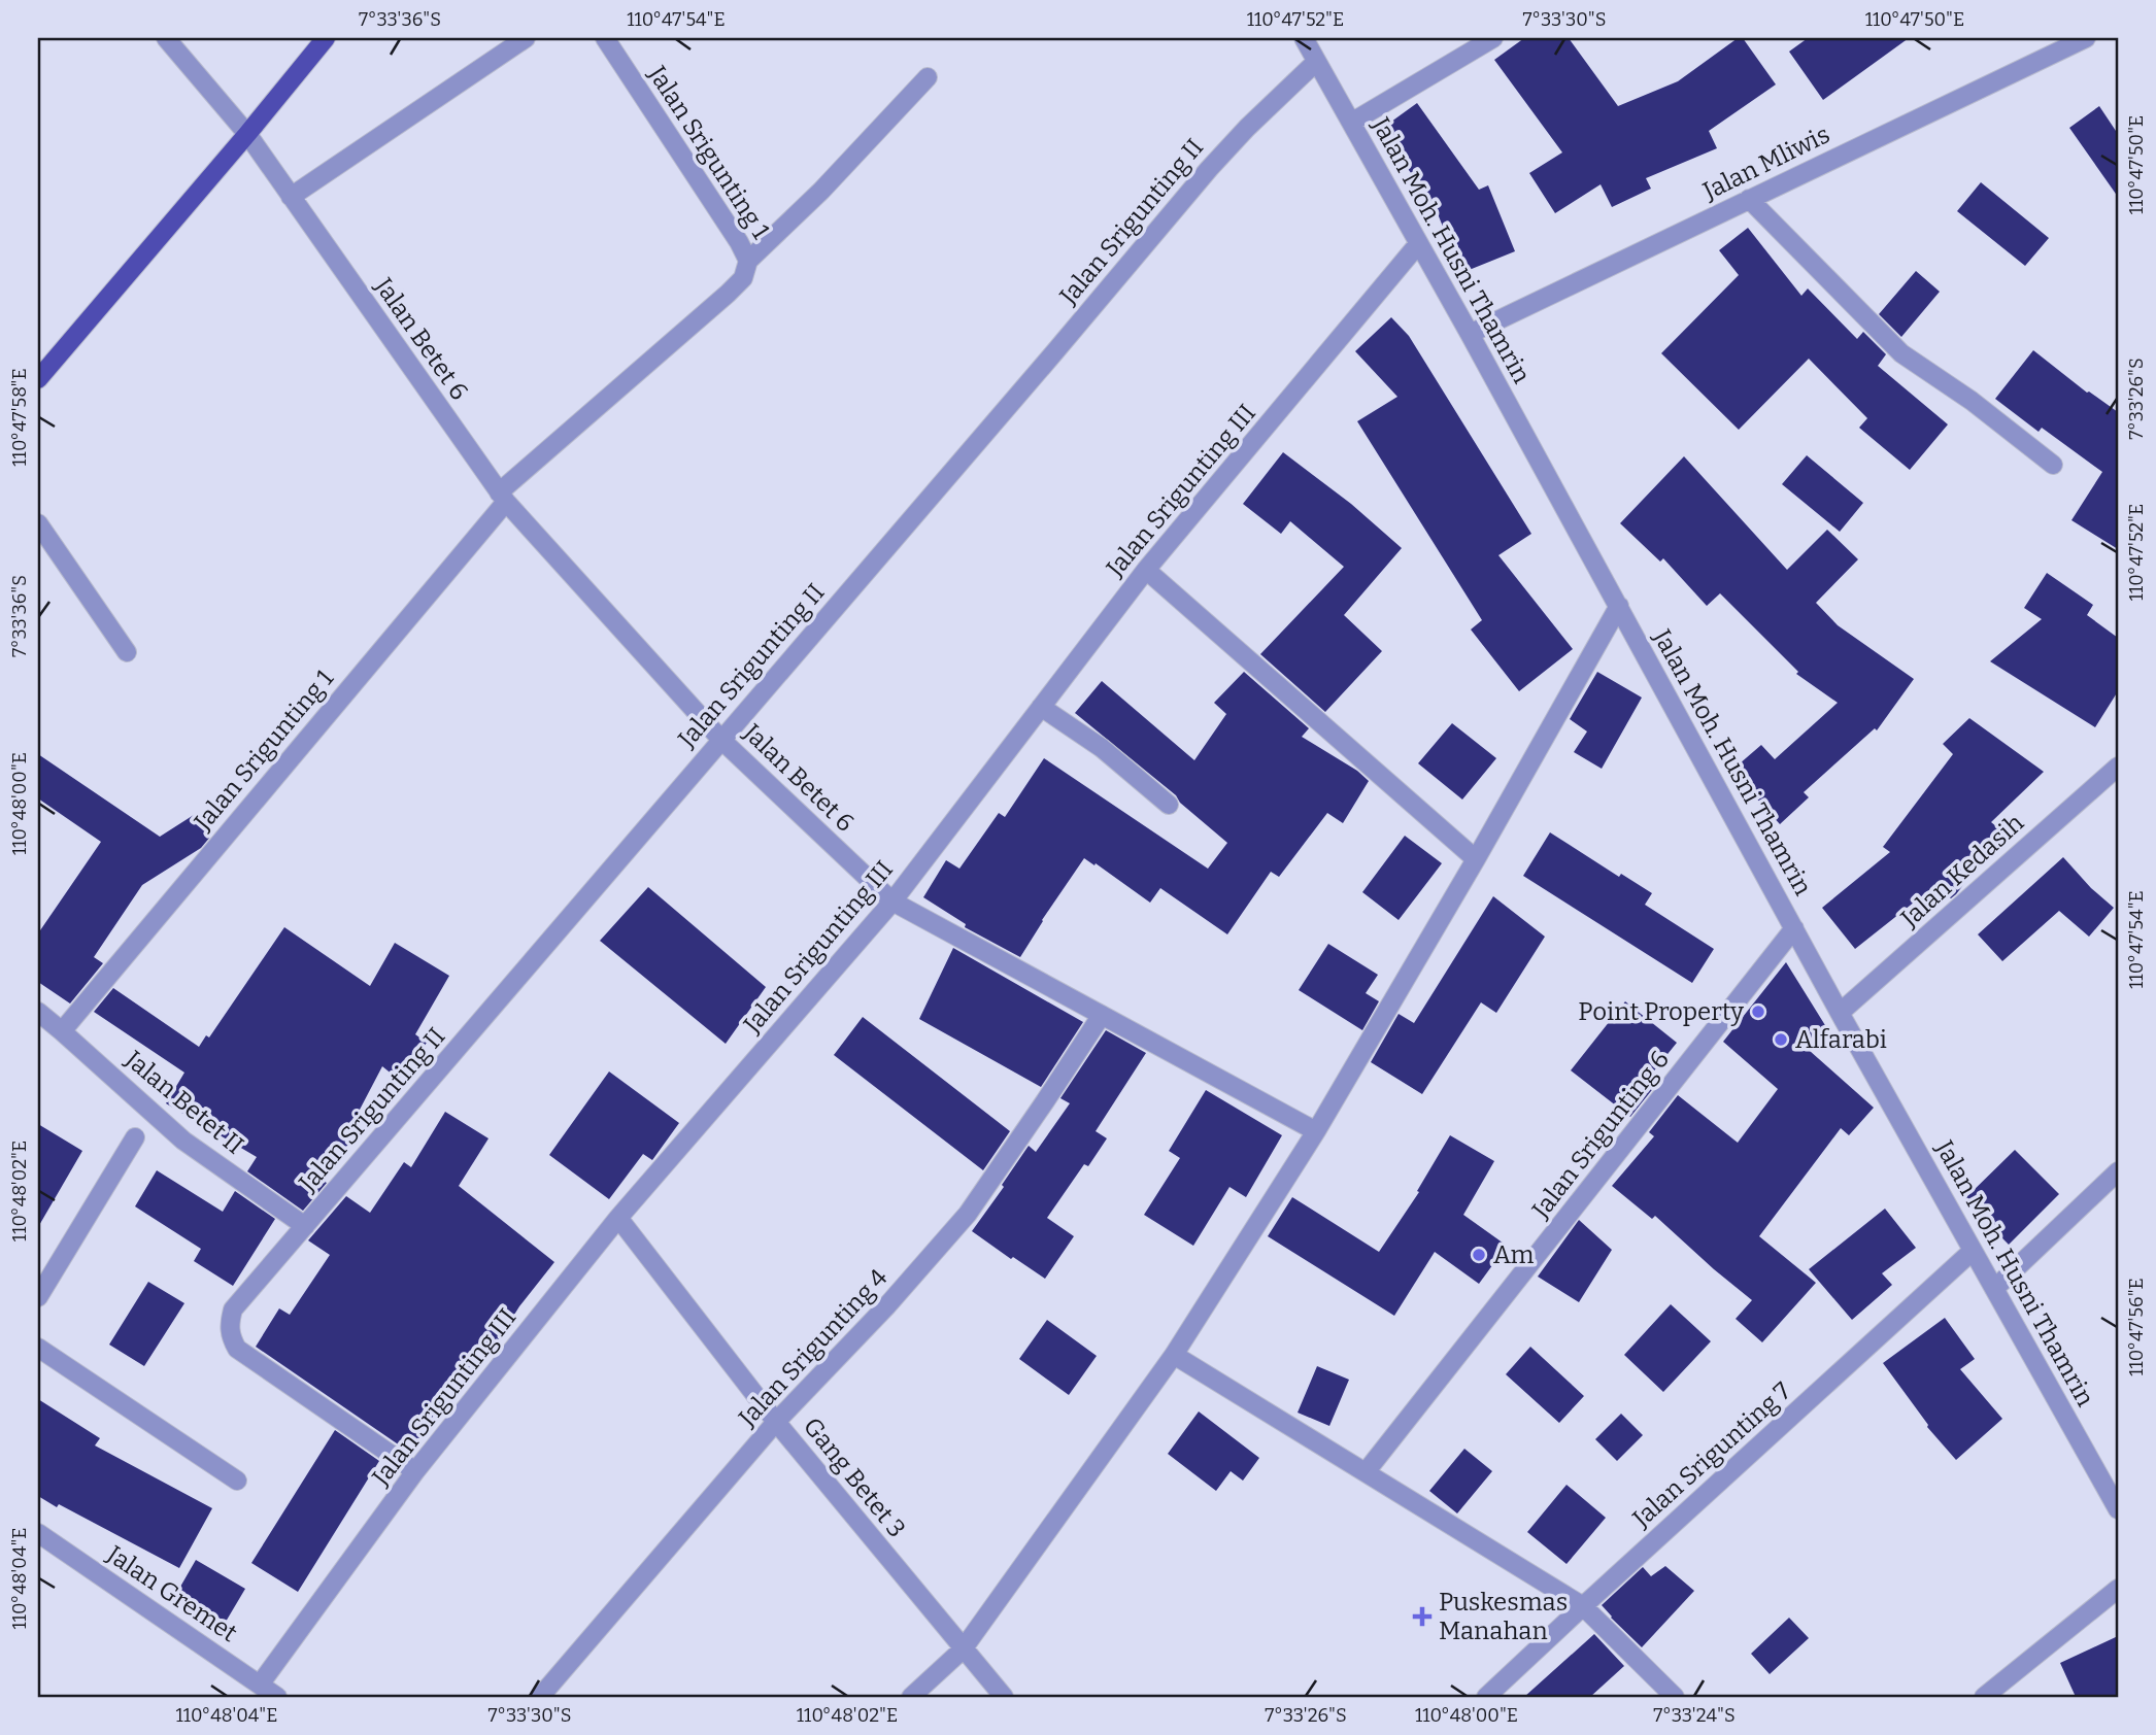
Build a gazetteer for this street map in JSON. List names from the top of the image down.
{
  "streets": {
    "street": [
      "Jalan Srigunting 1",
      "Jalan Mliwis",
      "Jalan Srigunting II",
      "Jalan Moh. Husni Thamrin",
      "Jalan Betet 6",
      "Jalan Srigunting III",
      "Jalan Kedasih",
      "Jalan Betet II",
      "Jalan Srigunting 6",
      "Jalan Srigunting 4",
      "Jalan Srigunting 7",
      "Gang Betet 3",
      "Jalan Gremet"
    ]
  },
  "crossings": [
    ["Jalan Srigunting 1", "Jalan Betet 6"],
    ["Jalan Srigunting 1", "Jalan Betet II"],
    ["Jalan Mliwis", "Jalan Moh. Husni Thamrin"],
    ["Jalan Srigunting II", "Jalan Moh. Husni Thamrin"],
    ["Jalan Srigunting II", "Jalan Betet 6"],
    ["Jalan Srigunting II", "Jalan Srigunting III"],
    ["Jalan Srigunting II", "Jalan Betet II"],
    ["Jalan Moh. Husni Thamrin", "Jalan Srigunting III"],
    ["Jalan Moh. Husni Thamrin", "Jalan Kedasih"],
    ["Jalan Moh. Husni Thamrin", "Jalan Srigunting 6"],
    ["Jalan Moh. Husni Thamrin", "Jalan Srigunting 7"],
    ["Jalan Betet 6", "Jalan Srigunting III"],
    ["Jalan Betet 6", "Jalan Srigunting 4"],
    ["Jalan Srigunting III", "Gang Betet 3"],
    ["Jalan Srigunting III", "Jalan Gremet"],
    ["Jalan Srigunting 4", "Gang Betet 3"]
  ],
  "places": {
    "other": ["Point Property", "Alfarabi", "Am"],
    "health": ["Puskesmas Manahan"]
  },
  "coordinates": [
    "7°33'36\"S",
    "110°47'54\"E",
    "110°47'52\"E",
    "7°33'30\"S",
    "110°47'50\"E",
    "7°33'26\"S",
    "110°47'58\"E",
    "110°48'00\"E",
    "110°48'02\"E",
    "110°47'56\"E",
    "110°48'04\"E",
    "7°33'24\"S"
  ]
}
